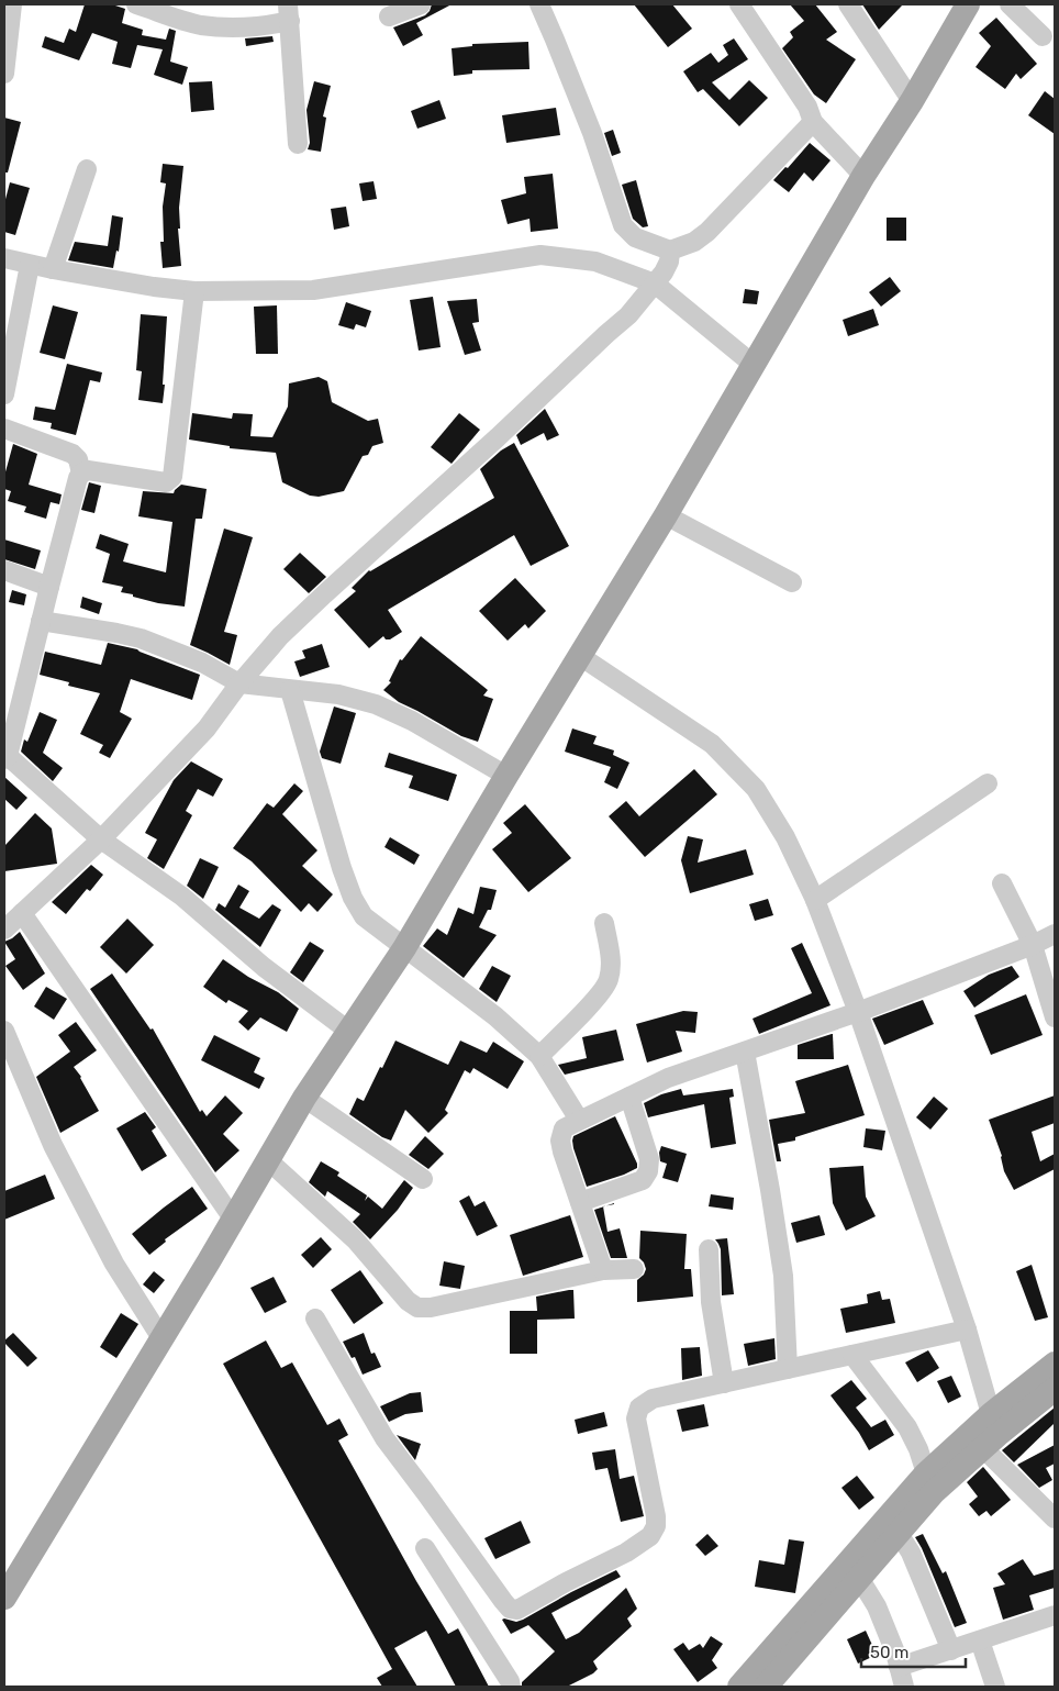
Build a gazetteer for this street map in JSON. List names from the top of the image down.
{
  "scale_bar": "50 m"
}
